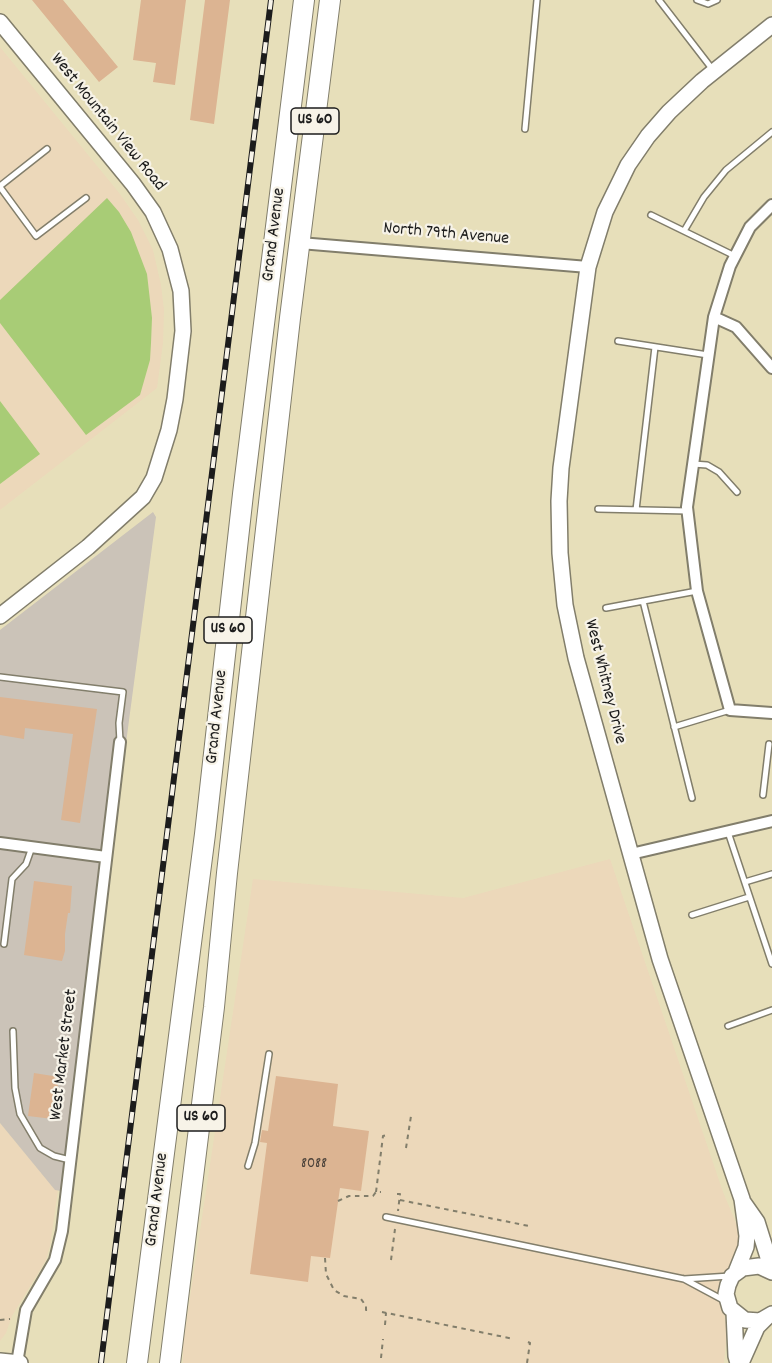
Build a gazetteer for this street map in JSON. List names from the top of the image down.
{
  "streets": {
    "highway": ["US 60", "Grand Avenue"],
    "street": [
      "West Mountain View Road",
      "North 79th Avenue",
      "West Whitney Drive",
      "West Market Street"
    ]
  },
  "crossings": [
    ["Grand Avenue", "North 79th Avenue"],
    ["North 79th Avenue", "West Whitney Drive"]
  ],
  "house_numbers": ["8088"]
}
